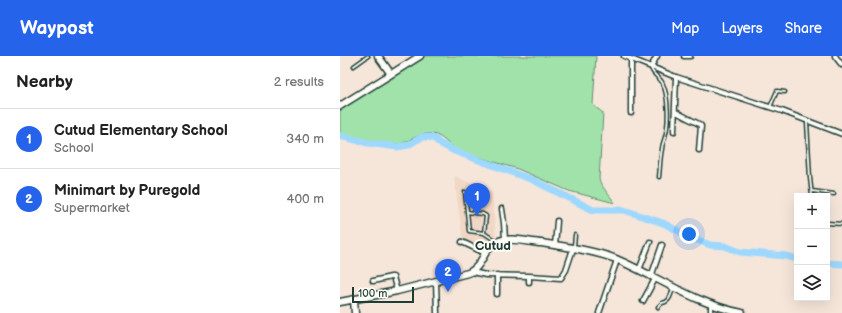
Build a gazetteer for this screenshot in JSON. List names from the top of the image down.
{
  "districts": ["Cutud"],
  "scale_bar": "100 m",
  "page": {
    "header": "Waypost",
    "nav": ["Map", "Layers", "Share"],
    "heading": ["Nearby", "2 results"],
    "list": [
      {
        "mark": "1",
        "name": "Cutud Elementary School",
        "note": "School",
        "value": "340 m"
      },
      {
        "mark": "2",
        "name": "Minimart by Puregold",
        "note": "Supermarket",
        "value": "400 m"
      }
    ],
    "pins": ["1", "2"],
    "map_buttons": ["+", "−"],
    "scale": "100 m"
  }
}
